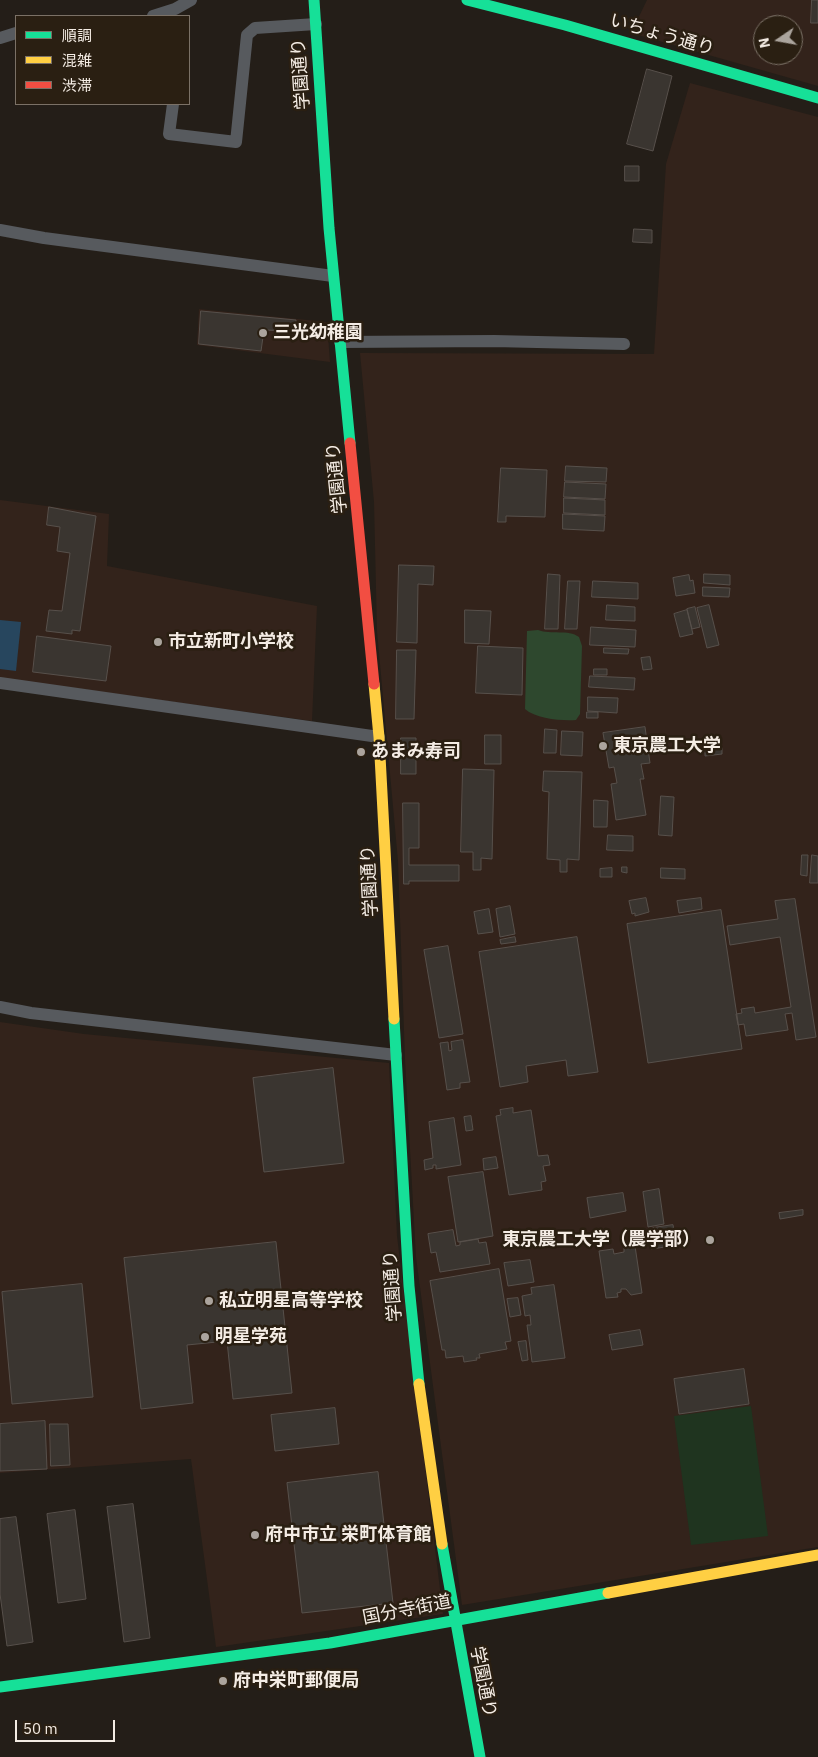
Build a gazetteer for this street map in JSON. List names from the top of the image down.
{
  "streets": {
    "street": ["いちょう通り", "学園通り", "国分寺街道"]
  },
  "crossings": [
    ["学園通り", "国分寺街道"]
  ],
  "places": [
    "三光幼稚園",
    "市立新町小学校",
    "東京農工大学",
    "あまみ寿司",
    "東京農工大学（農学部）",
    "私立明星高等学校",
    "明星学苑",
    "府中市立 栄町体育館",
    "府中栄町郵便局"
  ],
  "legend": ["順調", "混雑", "渋滞"],
  "scale_bar": "50 m",
  "north": "left"
}
